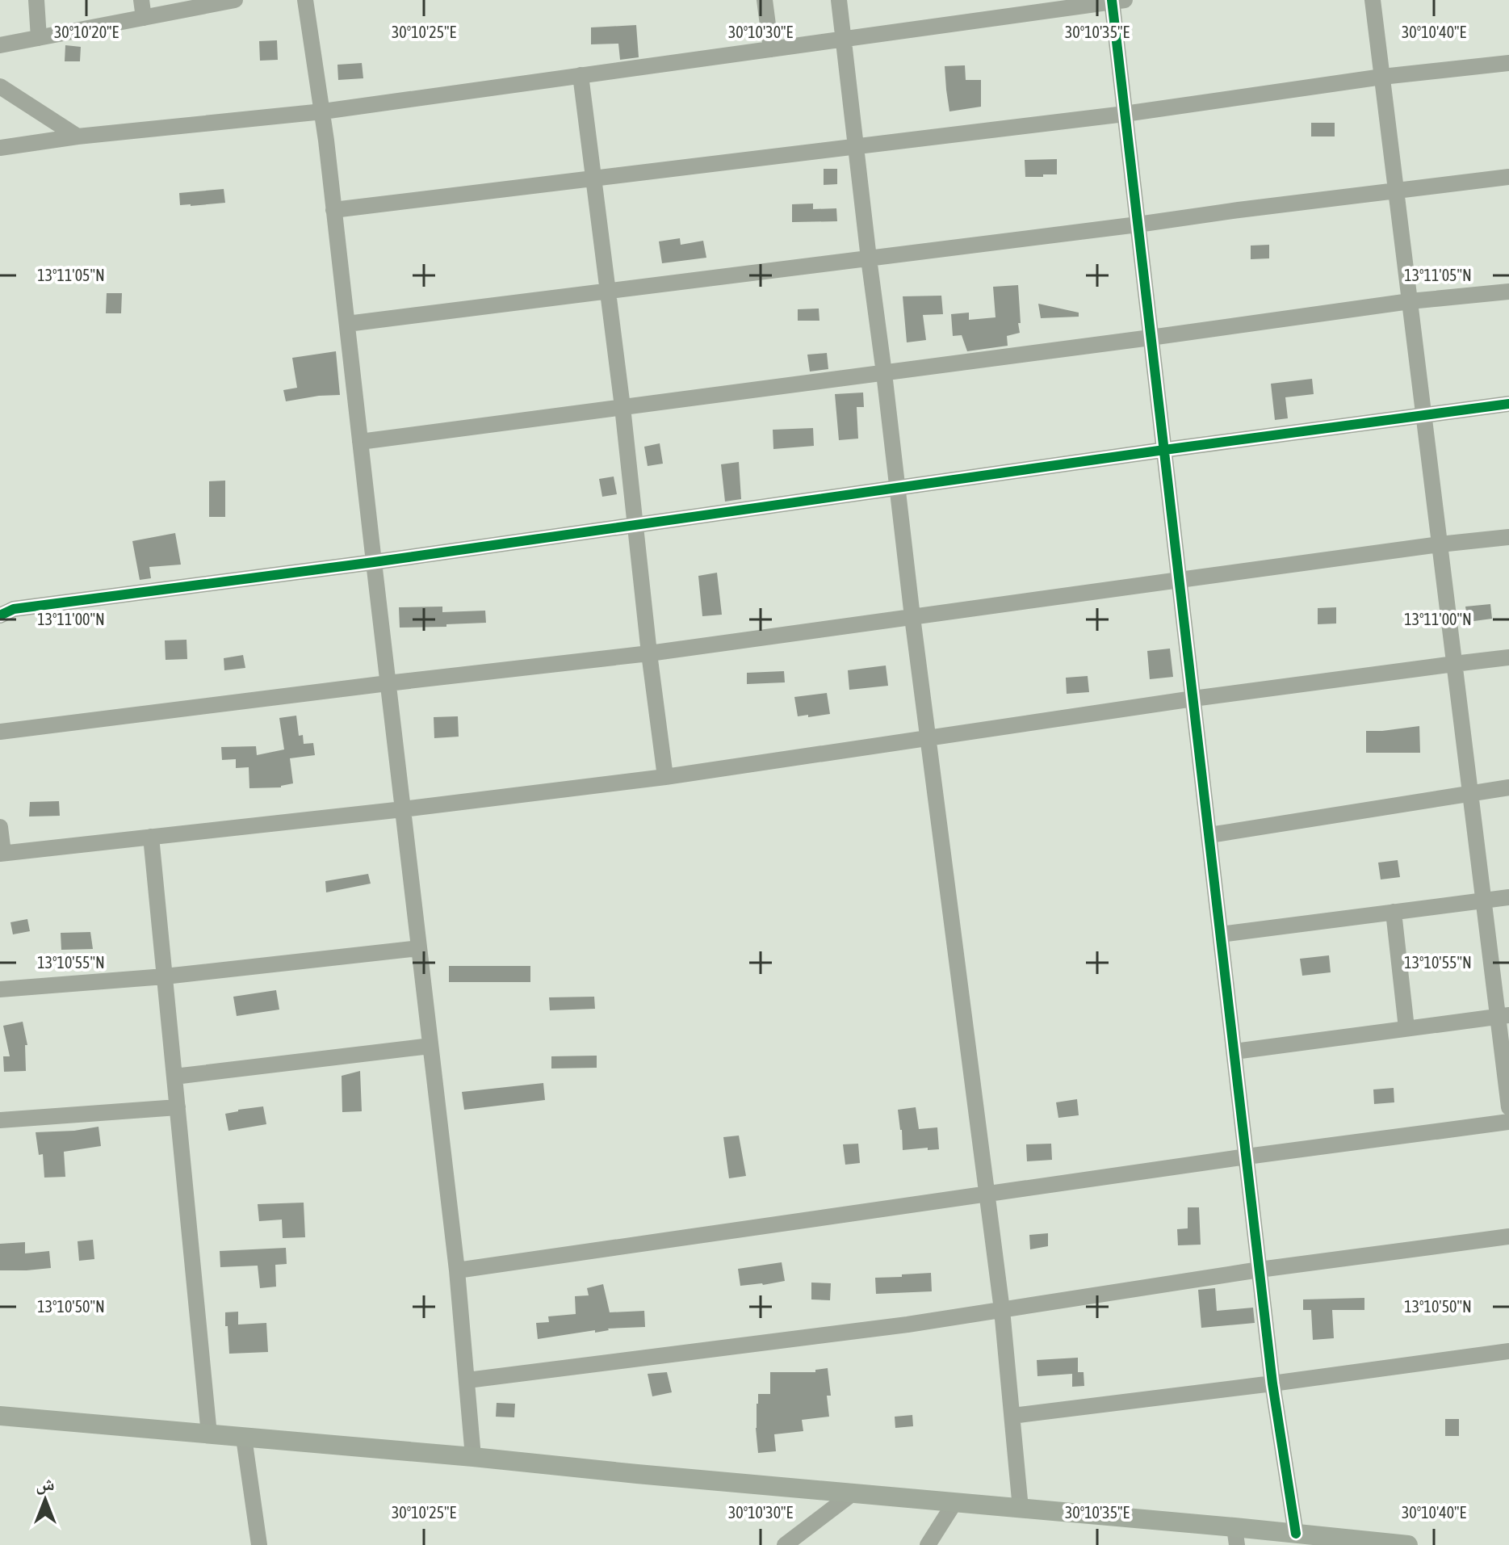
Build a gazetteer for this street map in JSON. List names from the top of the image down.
{
  "north": "top",
  "coordinates": [
    "30°10'20\"E",
    "30°10'25\"E",
    "30°10'30\"E",
    "30°10'35\"E",
    "30°10'40\"E",
    "13°11'05\"N",
    "13°11'00\"N",
    "13°10'55\"N",
    "13°10'50\"N"
  ]
}
